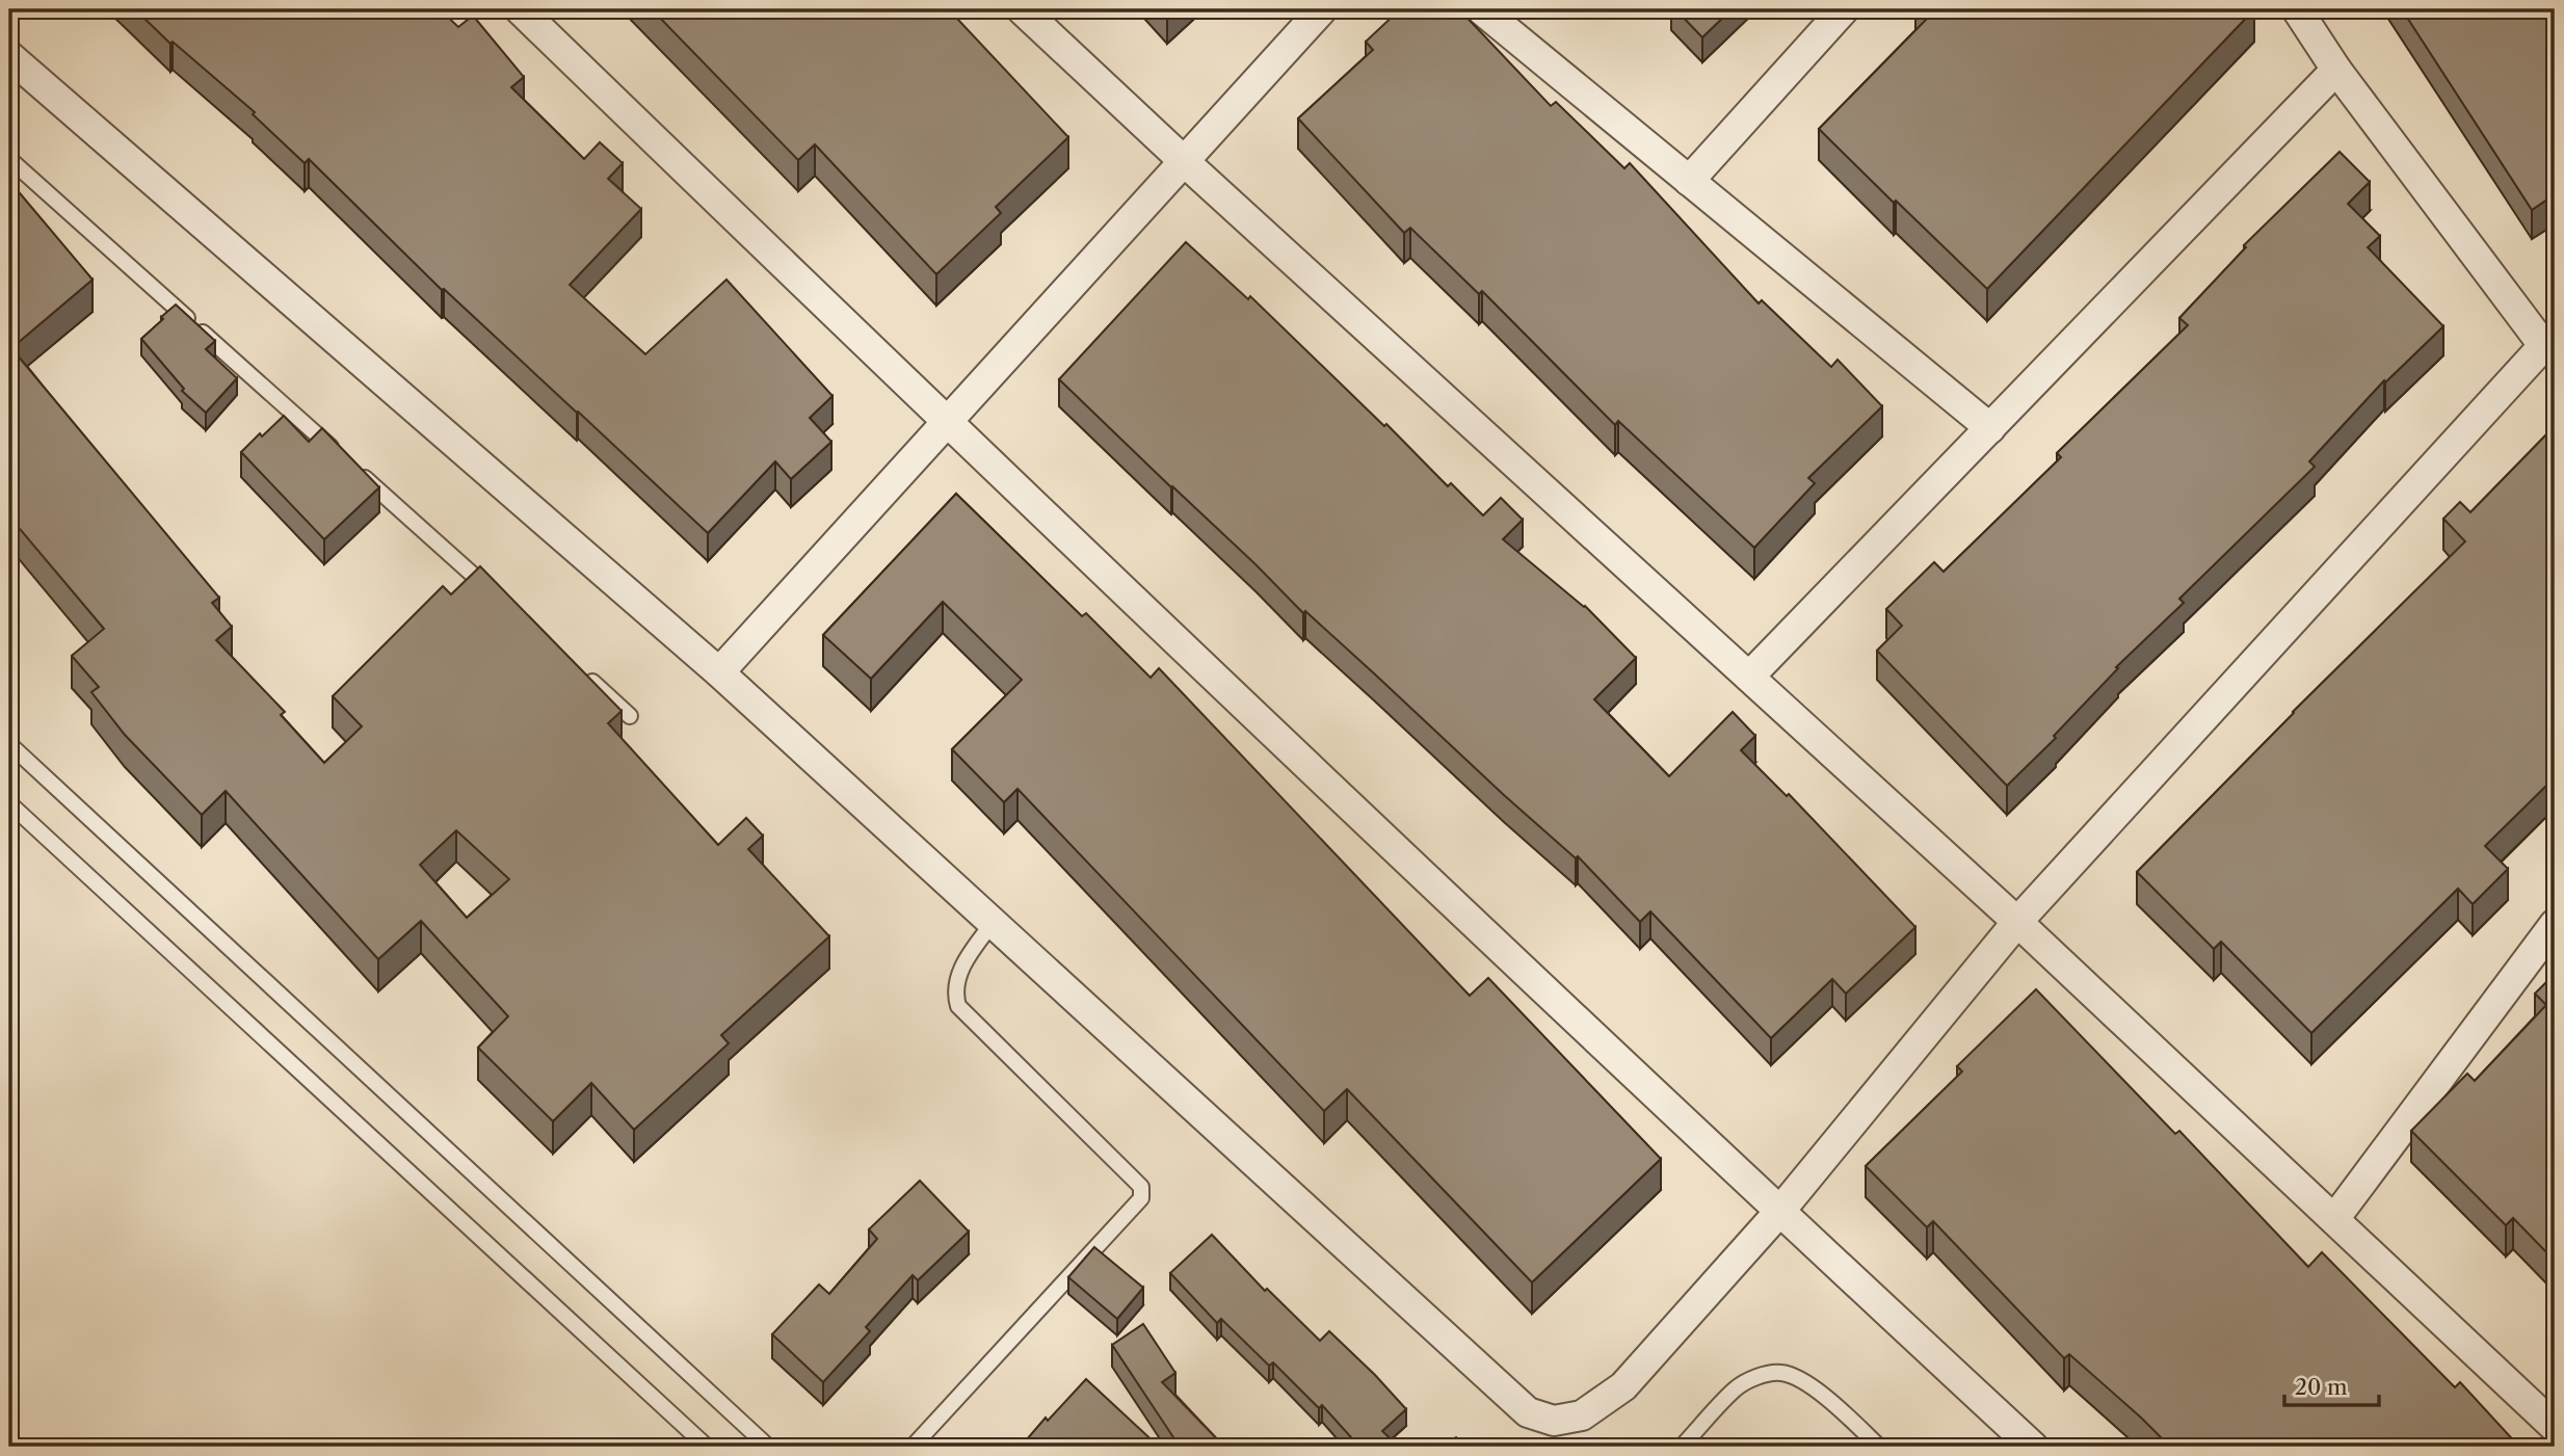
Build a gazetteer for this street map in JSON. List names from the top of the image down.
{
  "scale_bar": "20 m"
}
